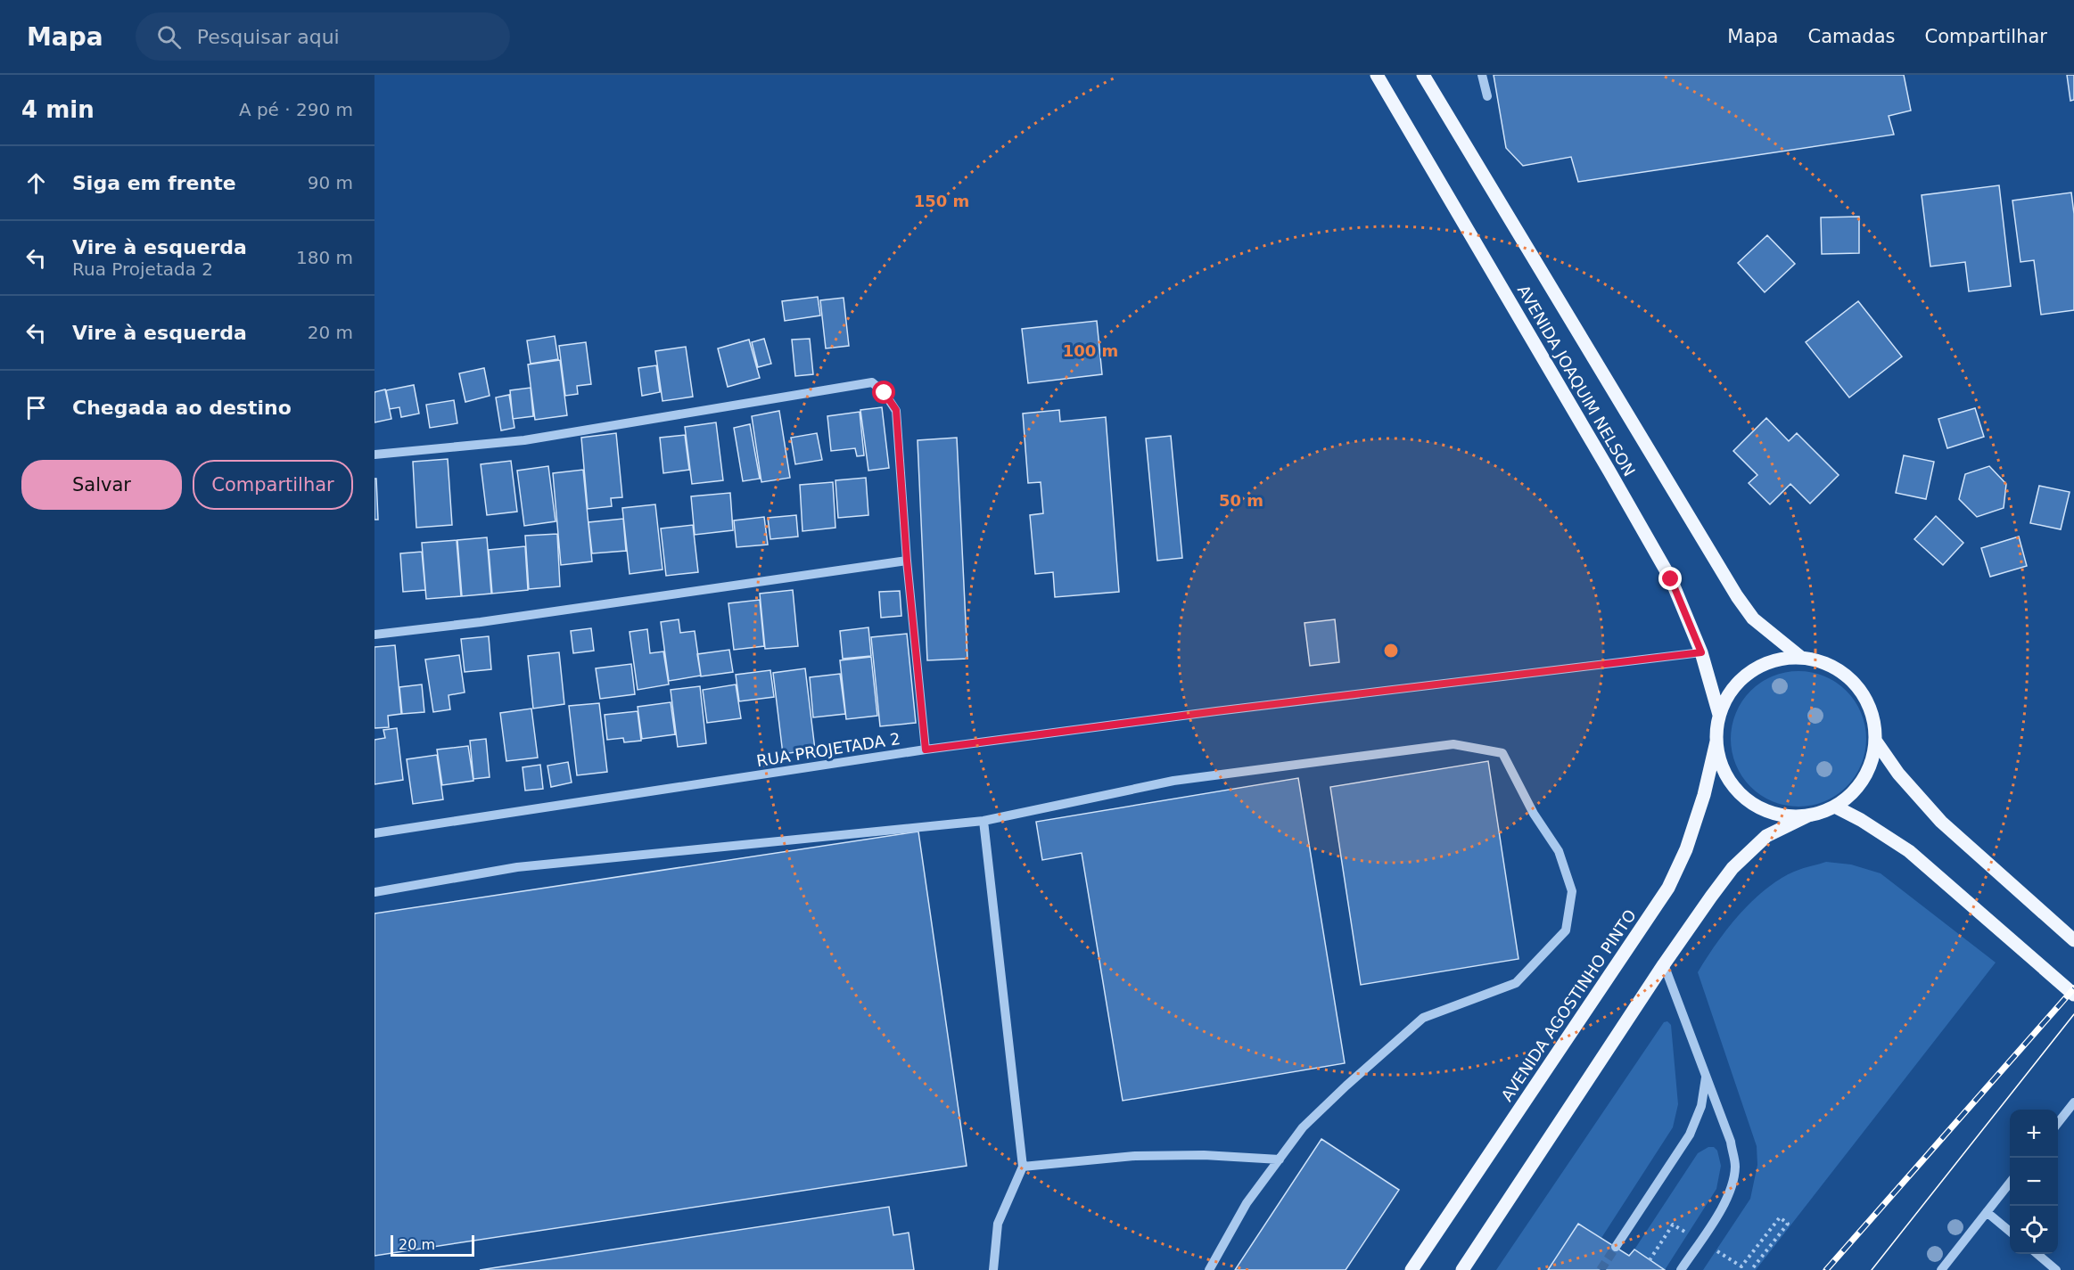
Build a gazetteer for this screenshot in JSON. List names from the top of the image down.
{
  "streets": {
    "main road": ["AVENIDA JOAQUIM NELSON", "AVENIDA AGOSTINHO PINTO"],
    "street": ["RUA PROJETADA 2"]
  },
  "crossings": [
    ["AVENIDA JOAQUIM NELSON", "RUA PROJETADA 2"],
    ["AVENIDA JOAQUIM NELSON", "AVENIDA AGOSTINHO PINTO"]
  ],
  "scale_bar": "20 m",
  "page": {
    "header": "Mapa",
    "search": "Pesquisar aqui",
    "nav": ["Mapa", "Camadas", "Compartilhar"],
    "heading": ["4 min", "A pé · 290 m"],
    "list": [
      ["Siga em frente", "90 m"],
      ["Vire à esquerda", "Rua Projetada 2", "180 m"],
      ["Vire à esquerda", "20 m"],
      "Chegada ao destino"
    ],
    "buttons": ["Salvar", "Compartilhar"],
    "map_buttons": ["+", "−"],
    "scale": "20 m"
  },
  "rings": ["150 m", "100 m", "50 m"]
}
